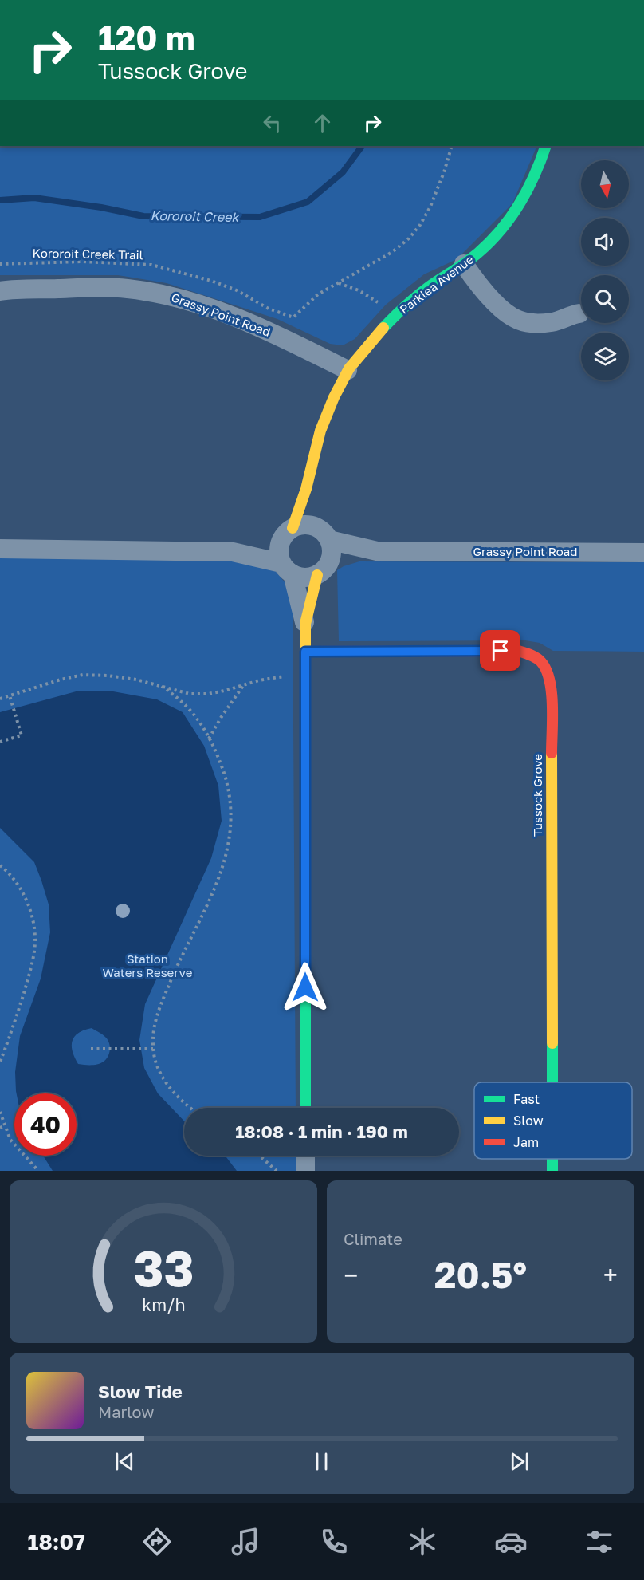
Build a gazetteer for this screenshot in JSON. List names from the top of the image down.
{
  "streets": {
    "street": ["Parklea Avenue", "Grassy Point Road", "Tussock Grove"],
    "path": ["Kororoit Creek Trail"]
  },
  "crossings": [
    ["Parklea Avenue", "Grassy Point Road"]
  ],
  "water": ["Kororoit Creek"],
  "parks": ["Station Waters Reserve"],
  "legend": ["Fast", "Slow", "Jam"],
  "north": "bottom",
  "page": {
    "turn": ["120 m", "Tussock Grove"],
    "limit": "40",
    "trip": "18:08 · 1 min · 190 m",
    "tile": "Climate",
    "heat": ["−", "20.5°", "+"],
    "song": ["Slow Tide", "Marlow"],
    "tabs": "18:07",
    "gauge": ["33", "km/h"]
  }
}
